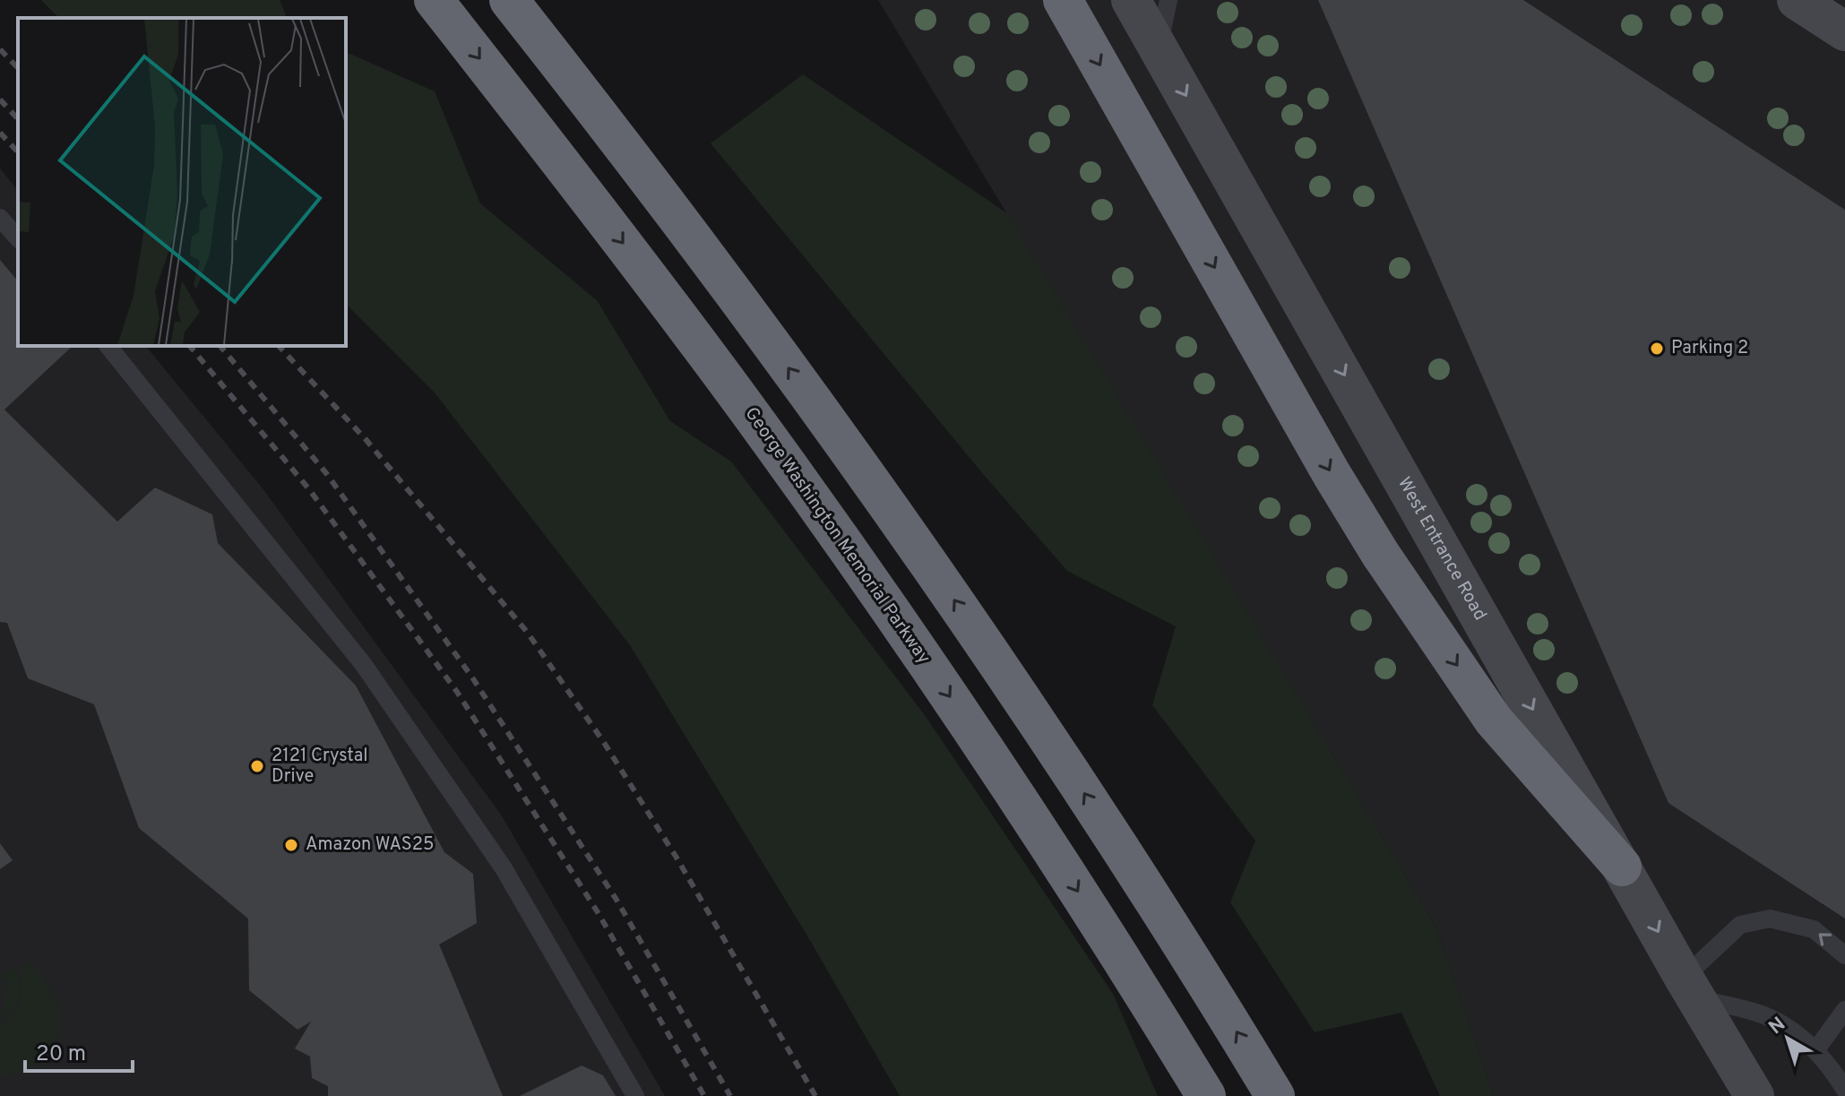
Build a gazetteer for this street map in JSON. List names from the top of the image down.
{
  "streets": {
    "highway": ["George Washington Memorial Parkway"],
    "main road": ["West Entrance Road"]
  },
  "one_way": ["West Entrance Road"],
  "places": ["Parking 2", "2121 Crystal Drive", "Amazon WAS25"],
  "scale_bar": "20 m",
  "north": "top left"
}
